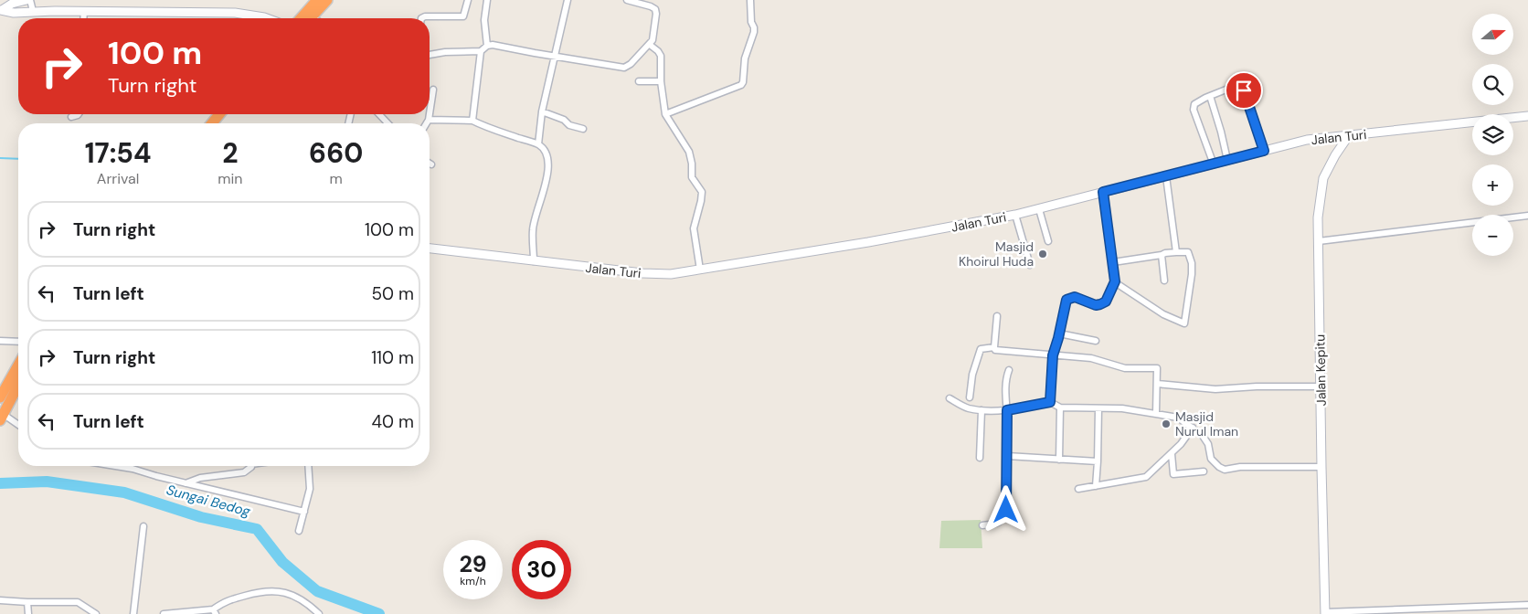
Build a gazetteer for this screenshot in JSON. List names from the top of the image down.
{
  "streets": {
    "main road": ["Jalan Turi", "Jalan Kepitu"]
  },
  "crossings": [
    ["Jalan Turi", "Jalan Kepitu"]
  ],
  "water": ["Sungai Bedog"],
  "places": ["Masjid Khoirul Huda", "Masjid Nurul Iman"],
  "north": "right",
  "page": {
    "map_buttons": ["+", "−"],
    "turn": ["100 m", "Turn right"],
    "eta": [
      "17:54",
      "Arrival",
      "2",
      "min",
      "660",
      "m"
    ],
    "list": [
      {
        "name": "Turn right",
        "value": "100 m"
      },
      {
        "name": "Turn left",
        "value": "50 m"
      },
      {
        "name": "Turn right",
        "value": "110 m"
      },
      {
        "name": "Turn left",
        "value": "40 m"
      }
    ],
    "speed": "29 km/h",
    "limit": "30"
  }
}
